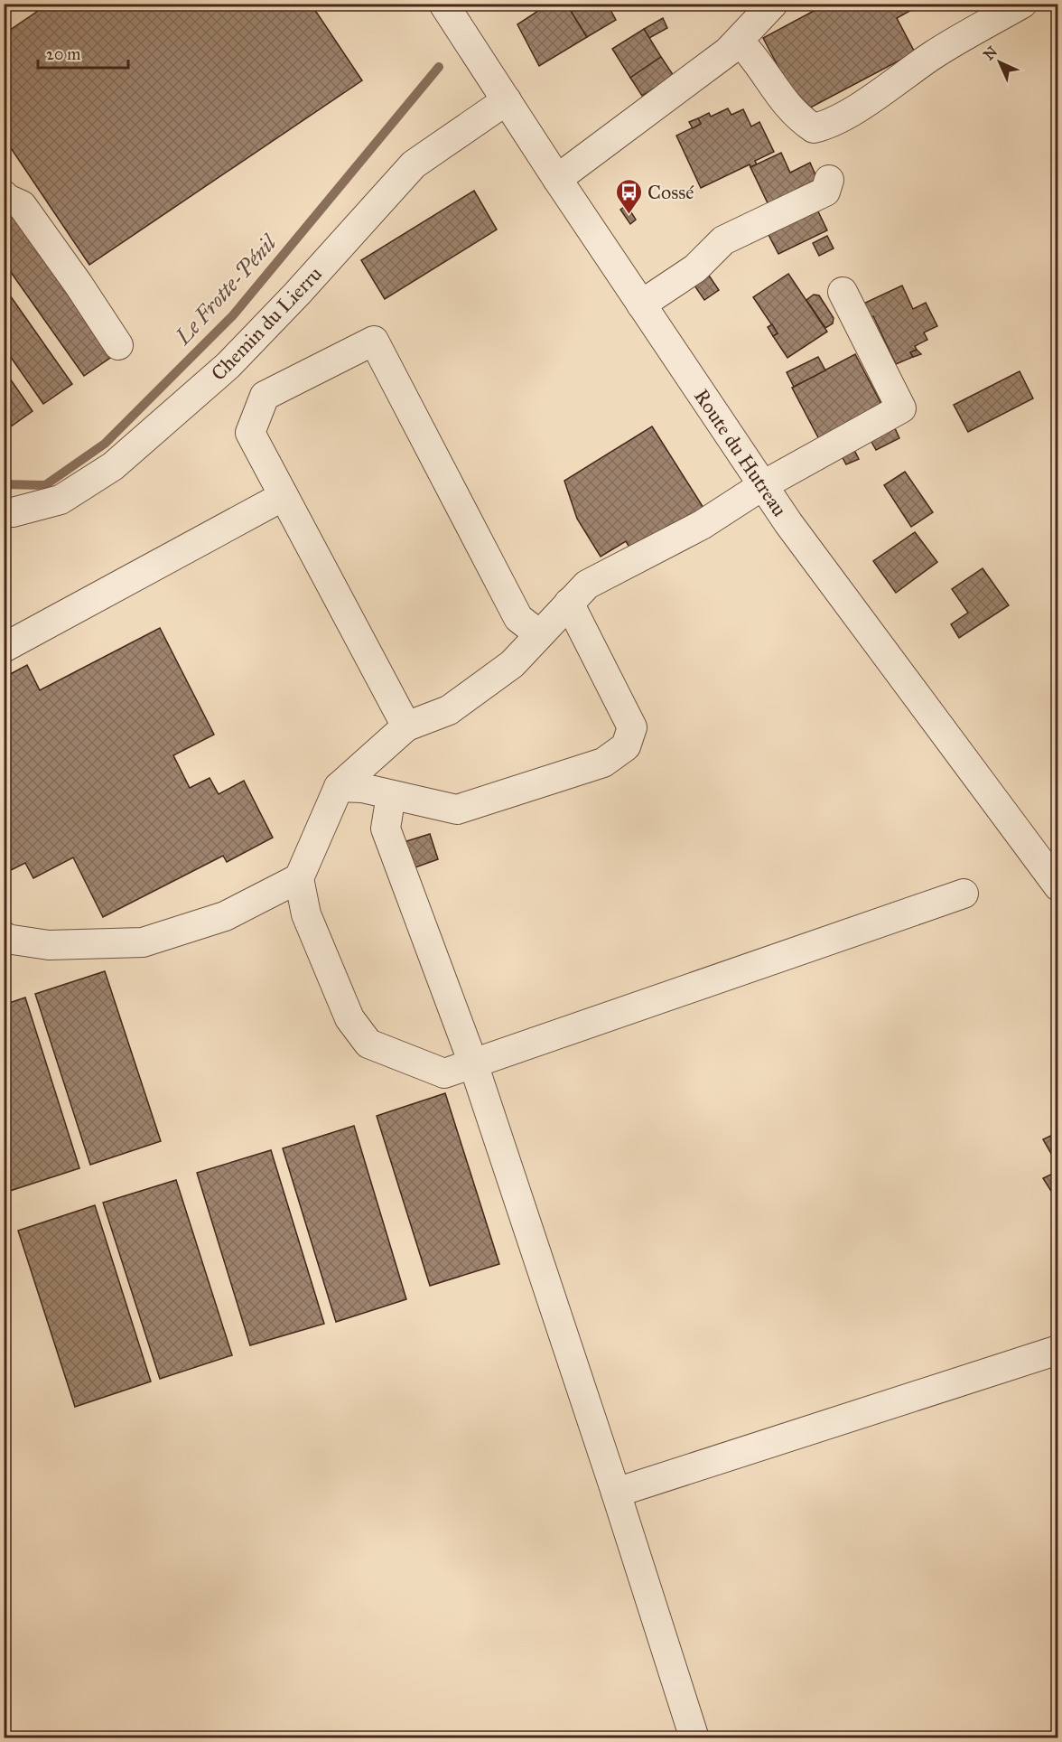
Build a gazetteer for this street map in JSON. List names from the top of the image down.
{
  "streets": {
    "street": ["Chemin du Lierru", "Route du Hutreau"]
  },
  "crossings": [
    ["Chemin du Lierru", "Route du Hutreau"]
  ],
  "water": ["Le Frotte-Pénil"],
  "places": {
    "bus stop": ["Cossé"]
  },
  "scale_bar": "20 m",
  "north": "top left"
}
